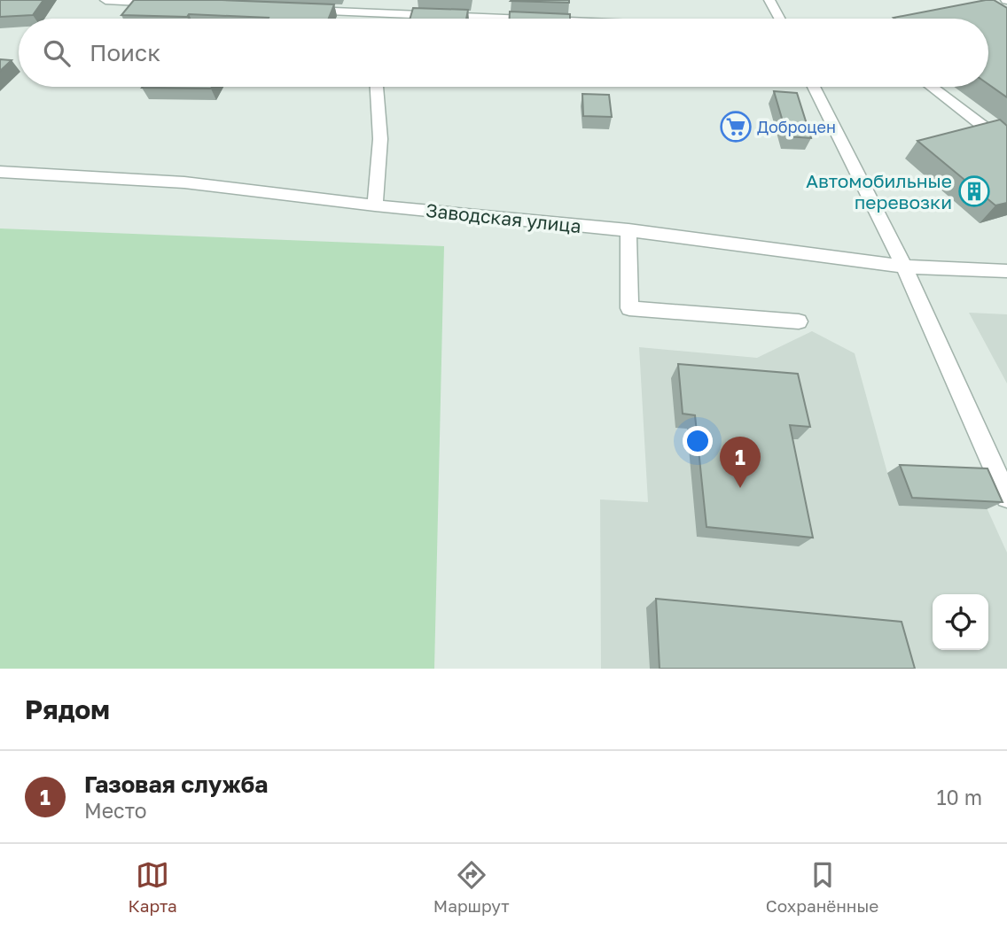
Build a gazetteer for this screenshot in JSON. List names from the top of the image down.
{
  "streets": {
    "street": ["Заводская улица"]
  },
  "places": {
    "supermarket": ["Доброцен"],
    "building": ["Автомобильные перевозки"]
  },
  "page": {
    "search": "Поиск",
    "pins": "1",
    "heading": "Рядом",
    "list": [
      {
        "mark": "1",
        "name": "Газовая служба",
        "note": "Место",
        "value": "10 m"
      }
    ],
    "nav": ["Карта", "Маршрут", "Сохранённые"]
  }
}
